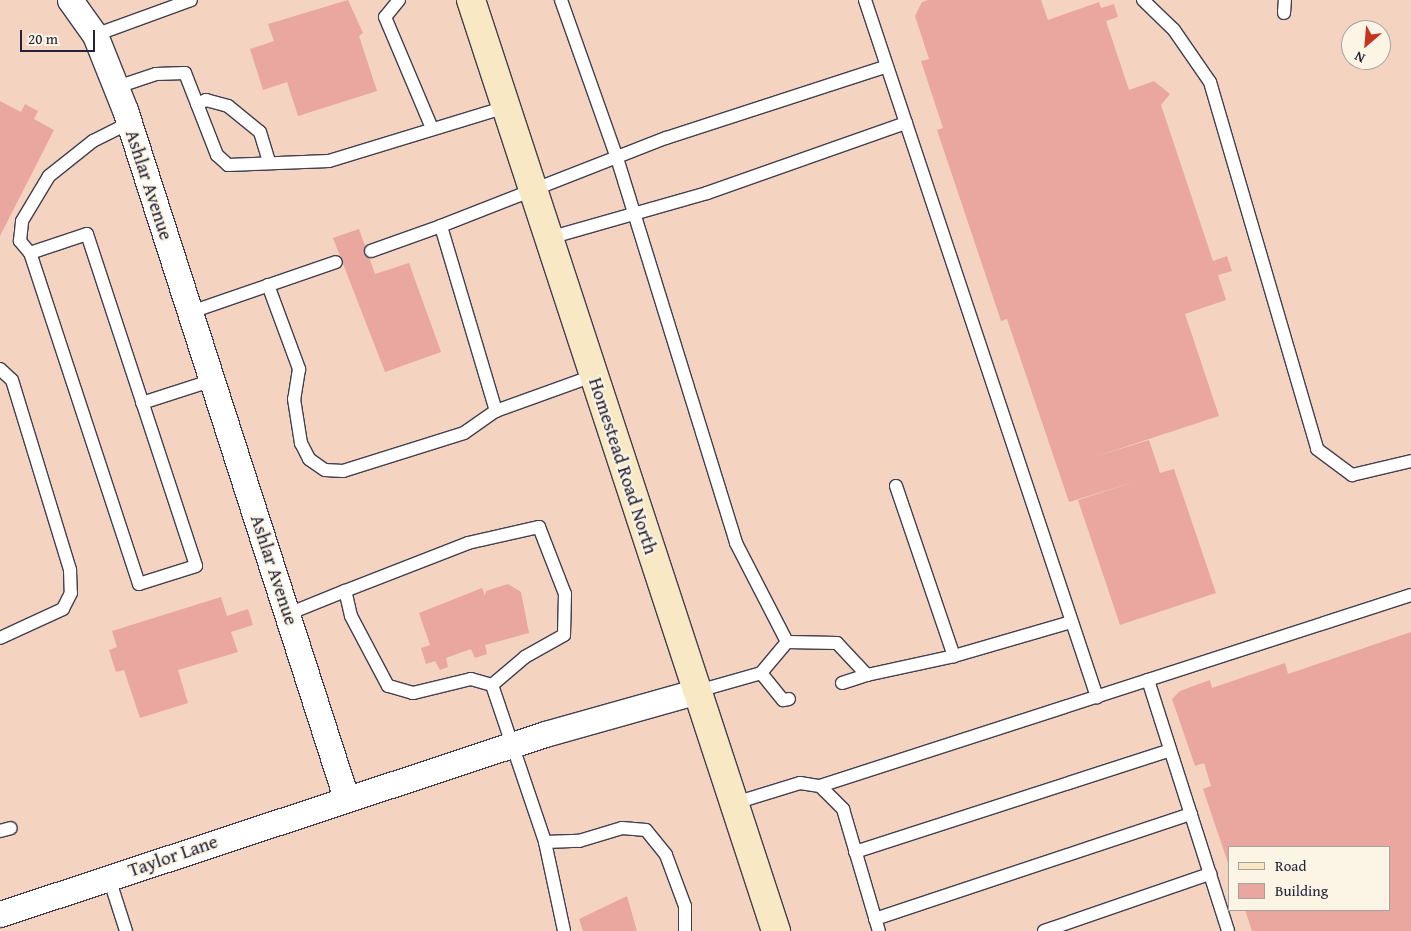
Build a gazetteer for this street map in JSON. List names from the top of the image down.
{
  "streets": {
    "main road": ["Homestead Road North"],
    "street": ["Ashlar Avenue", "Taylor Lane"]
  },
  "crossings": [
    ["Ashlar Avenue", "Taylor Lane"]
  ],
  "legend": ["Road", "Building"],
  "scale_bar": "20 m",
  "north": "bottom left"
}
